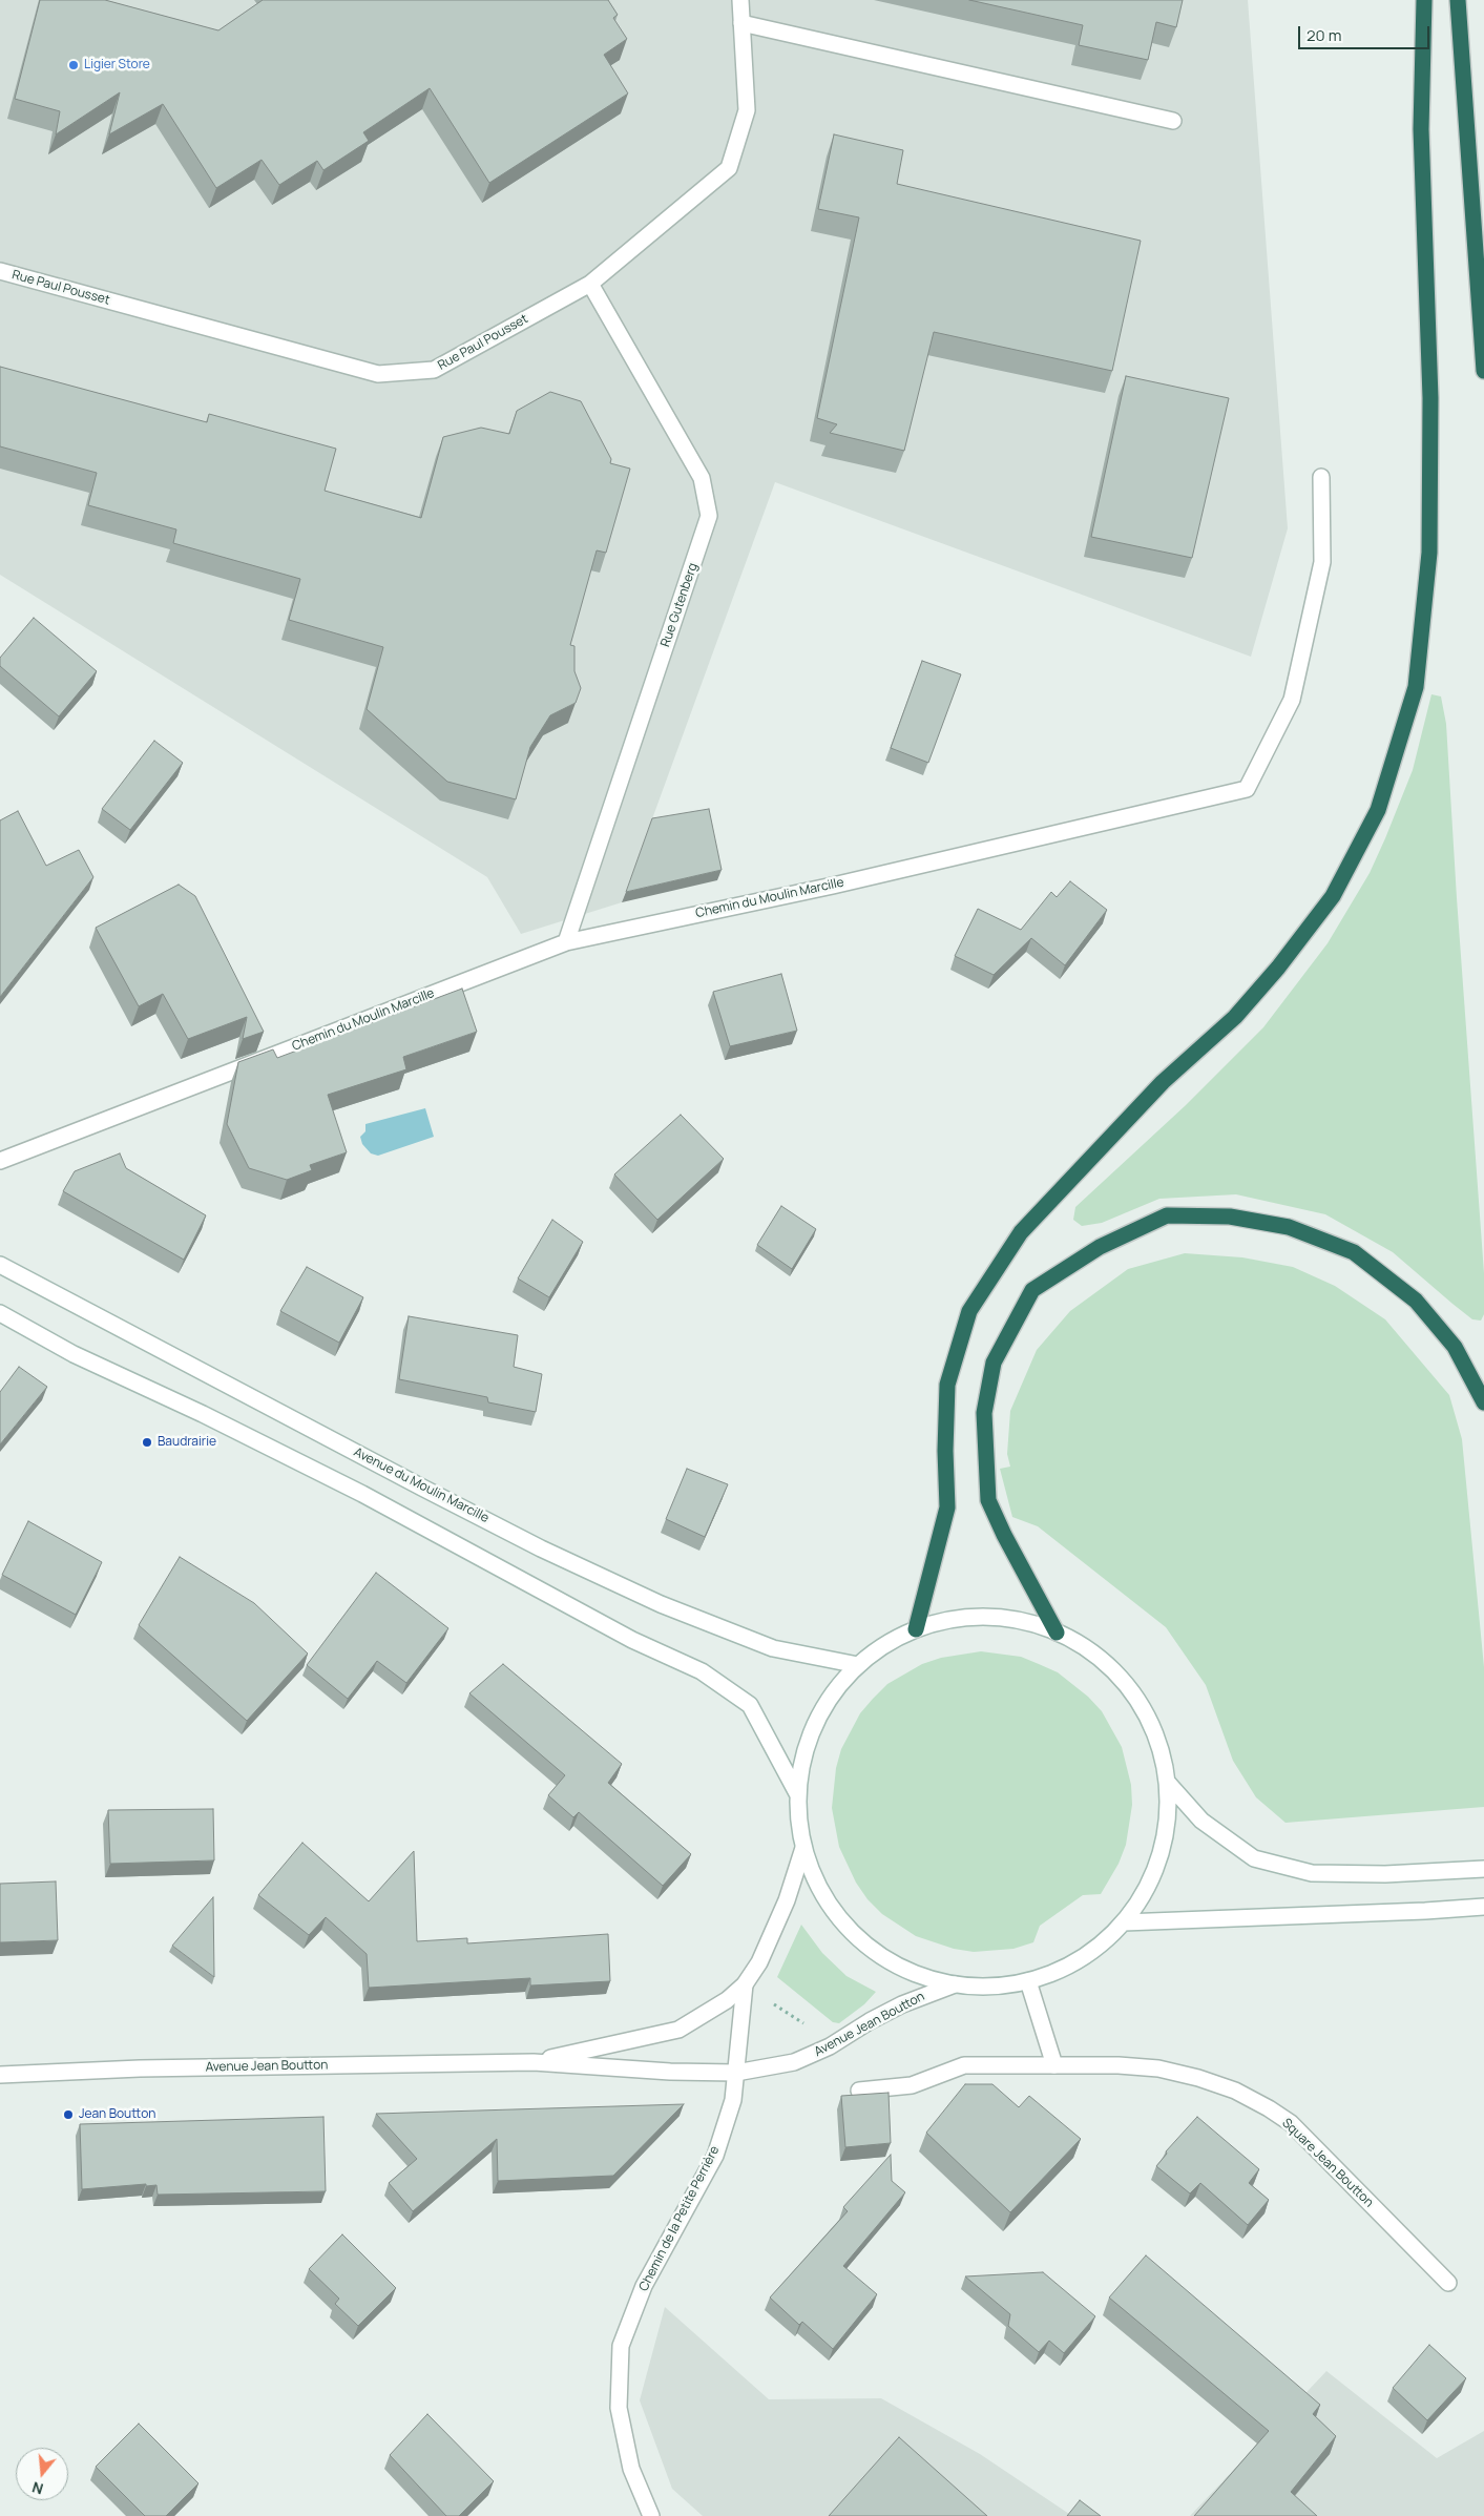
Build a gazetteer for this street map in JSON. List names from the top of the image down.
{
  "streets": {
    "street": [
      "Rue Paul Pousset",
      "Rue Gutenberg",
      "Chemin du Moulin Marcille",
      "Avenue du Moulin Marcille",
      "Avenue Jean Boutton",
      "Square Jean Boutton",
      "Chemin de la Petite Perrière"
    ]
  },
  "crossings": [
    ["Rue Paul Pousset", "Rue Gutenberg"],
    ["Rue Gutenberg", "Chemin du Moulin Marcille"],
    ["Avenue Jean Boutton", "Chemin de la Petite Perrière"]
  ],
  "places": ["Ligier Store", "Baudrairie", "Jean Boutton"],
  "scale_bar": "20 m",
  "north": "bottom"
}
